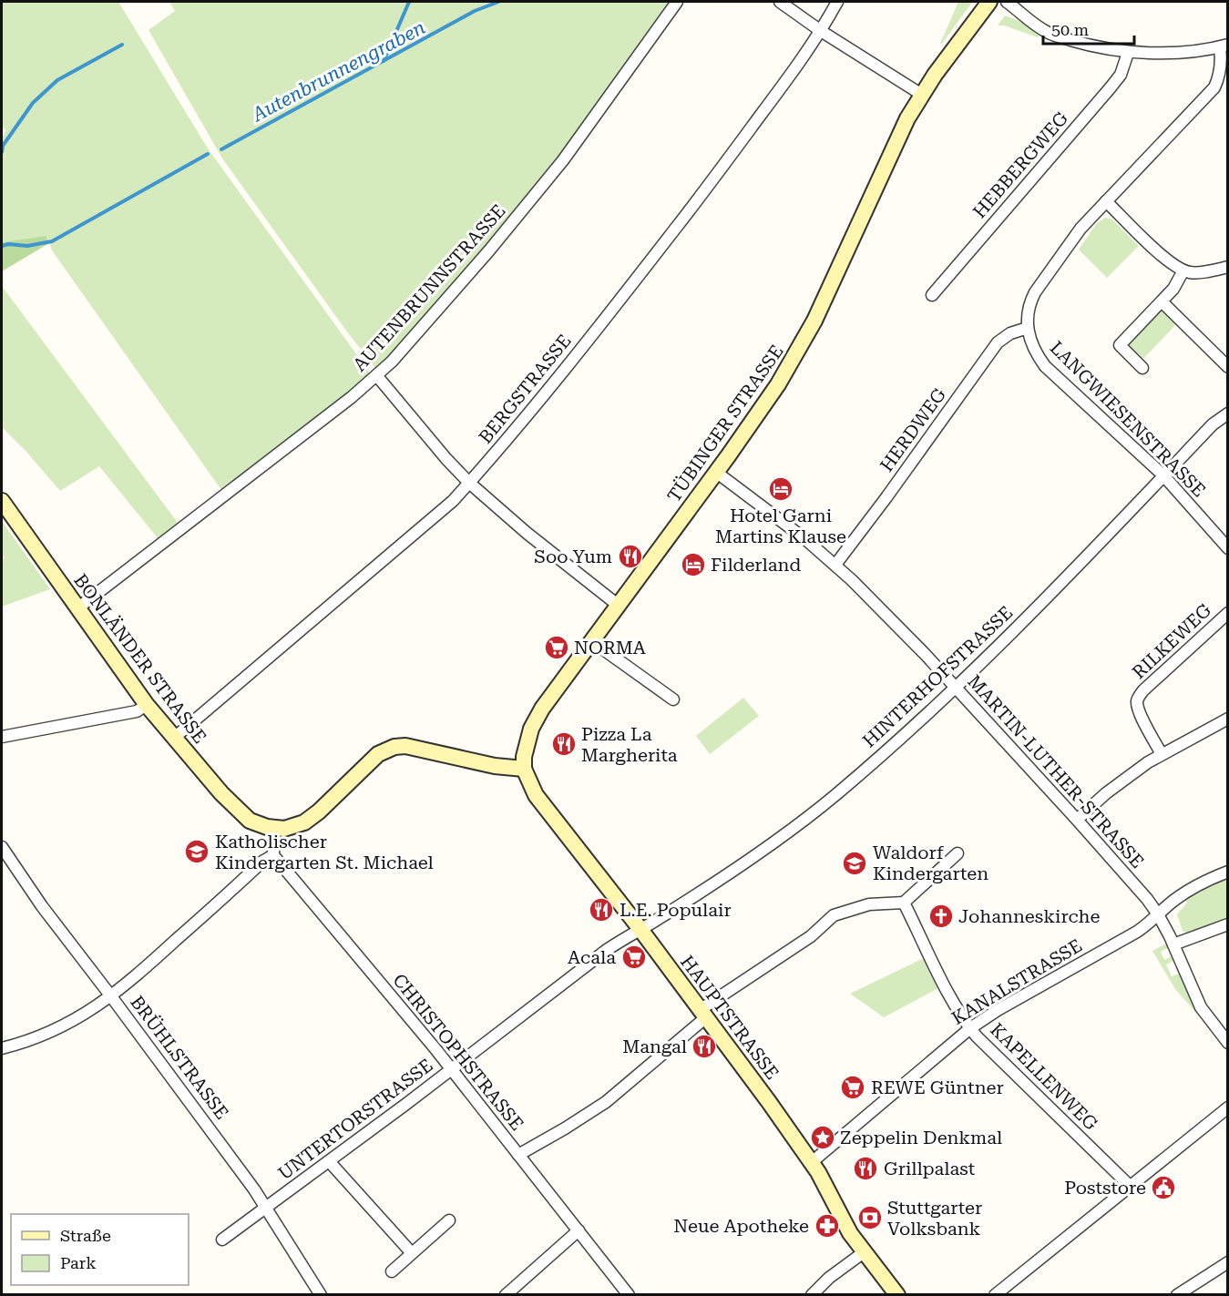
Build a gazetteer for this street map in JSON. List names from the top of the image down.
{
  "streets": {
    "main road": ["TÜBINGER STRASSE", "BONLÄNDER STRASSE", "HAUPTSTRASSE"],
    "street": [
      "HEBBERGWEG",
      "AUTENBRUNNSTRASSE",
      "BERGSTRASSE",
      "LANGWIESENSTRASSE",
      "HERDWEG",
      "RILKEWEG",
      "HINTERHOFSTRASSE",
      "MARTIN-LUTHER-STRASSE",
      "KANALSTRASSE",
      "CHRISTOPHSTRASSE",
      "BRÜHLSTRASSE",
      "KAPELLENWEG",
      "UNTERTORSTRASSE"
    ]
  },
  "crossings": [
    ["AUTENBRUNNSTRASSE", "BONLÄNDER STRASSE"],
    ["BERGSTRASSE", "BONLÄNDER STRASSE"],
    ["LANGWIESENSTRASSE", "HERDWEG"],
    ["LANGWIESENSTRASSE", "HINTERHOFSTRASSE"],
    ["TÜBINGER STRASSE", "MARTIN-LUTHER-STRASSE"],
    ["TÜBINGER STRASSE", "HAUPTSTRASSE"],
    ["HERDWEG", "MARTIN-LUTHER-STRASSE"],
    ["HINTERHOFSTRASSE", "MARTIN-LUTHER-STRASSE"],
    ["HINTERHOFSTRASSE", "HAUPTSTRASSE"],
    ["HINTERHOFSTRASSE", "UNTERTORSTRASSE"],
    ["MARTIN-LUTHER-STRASSE", "KANALSTRASSE"],
    ["KANALSTRASSE", "HAUPTSTRASSE"],
    ["KANALSTRASSE", "KAPELLENWEG"],
    ["HAUPTSTRASSE", "UNTERTORSTRASSE"],
    ["CHRISTOPHSTRASSE", "UNTERTORSTRASSE"],
    ["BRÜHLSTRASSE", "UNTERTORSTRASSE"]
  ],
  "water": ["Autenbrunnengraben"],
  "places": {
    "hotel": ["Hotel Garni Martins Klause", "Filderland"],
    "restaurant": [
      "Soo Yum",
      "Pizza La Margherita",
      "L.E. Populair",
      "Mangal",
      "Grillpalast"
    ],
    "supermarket": ["NORMA", "Acala", "REWE Güntner"],
    "school or university": ["Katholischer Kindergarten St. Michael", "Waldorf Kindergarten"],
    "church": ["Johanneskirche"],
    "place": ["Zeppelin Denkmal"],
    "public building": ["Poststore"],
    "bank": ["Stuttgarter Volksbank"],
    "pharmacy": ["Neue Apotheke"]
  },
  "legend": ["Straße", "Park"],
  "scale_bar": "50 m"
}
